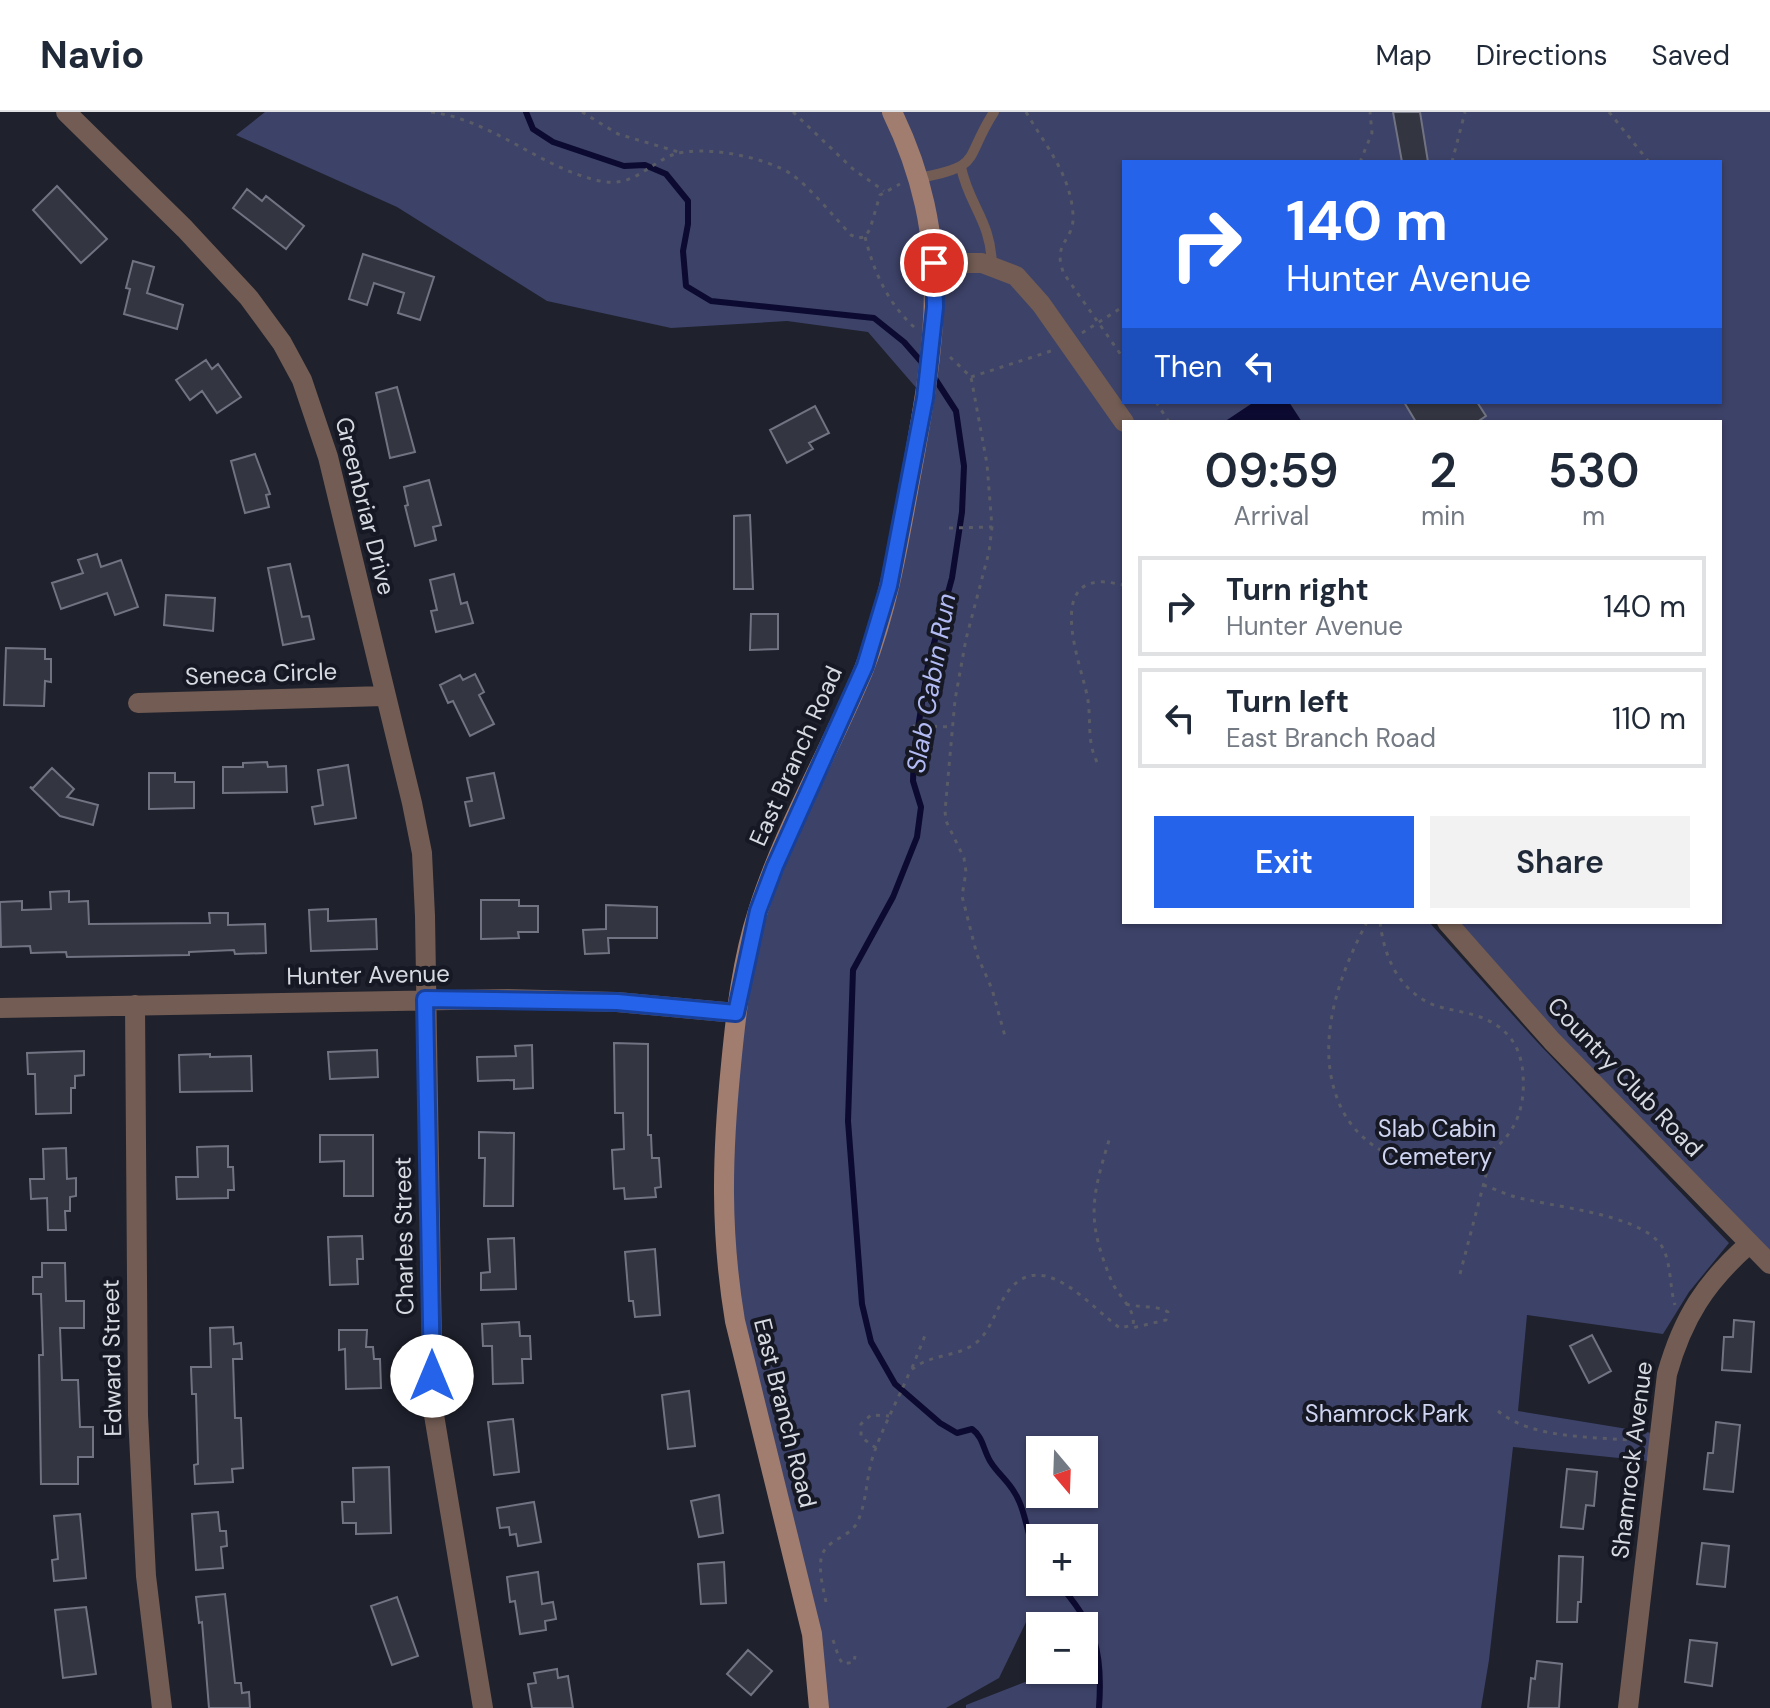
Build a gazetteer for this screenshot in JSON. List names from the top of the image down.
{
  "streets": {
    "main road": ["East Branch Road"],
    "street": [
      "Greenbriar Drive",
      "Seneca Circle",
      "Hunter Avenue",
      "Country Club Road",
      "Charles Street",
      "Edward Street",
      "Shamrock Avenue"
    ]
  },
  "crossings": [
    ["Greenbriar Drive", "Seneca Circle"],
    ["Greenbriar Drive", "Hunter Avenue"],
    ["Greenbriar Drive", "Charles Street"],
    ["East Branch Road", "Hunter Avenue"],
    ["Hunter Avenue", "Charles Street"],
    ["Hunter Avenue", "Edward Street"],
    ["Country Club Road", "Shamrock Avenue"]
  ],
  "water": ["Slab Cabin Run"],
  "parks": ["Slab Cabin Cemetery", "Shamrock Park"],
  "north": "bottom",
  "page": {
    "header": "Navio",
    "nav": ["Map", "Directions", "Saved"],
    "turn": ["140 m", "Hunter Avenue"],
    "then": "Then",
    "eta": [
      "09:59",
      "Arrival",
      "2",
      "min",
      "530",
      "m"
    ],
    "list": [
      {
        "name": "Turn right",
        "note": "Hunter Avenue",
        "value": "140 m"
      },
      {
        "name": "Turn left",
        "note": "East Branch Road",
        "value": "110 m"
      }
    ],
    "buttons": ["Exit", "Share"],
    "map_buttons": ["+", "−"]
  }
}
